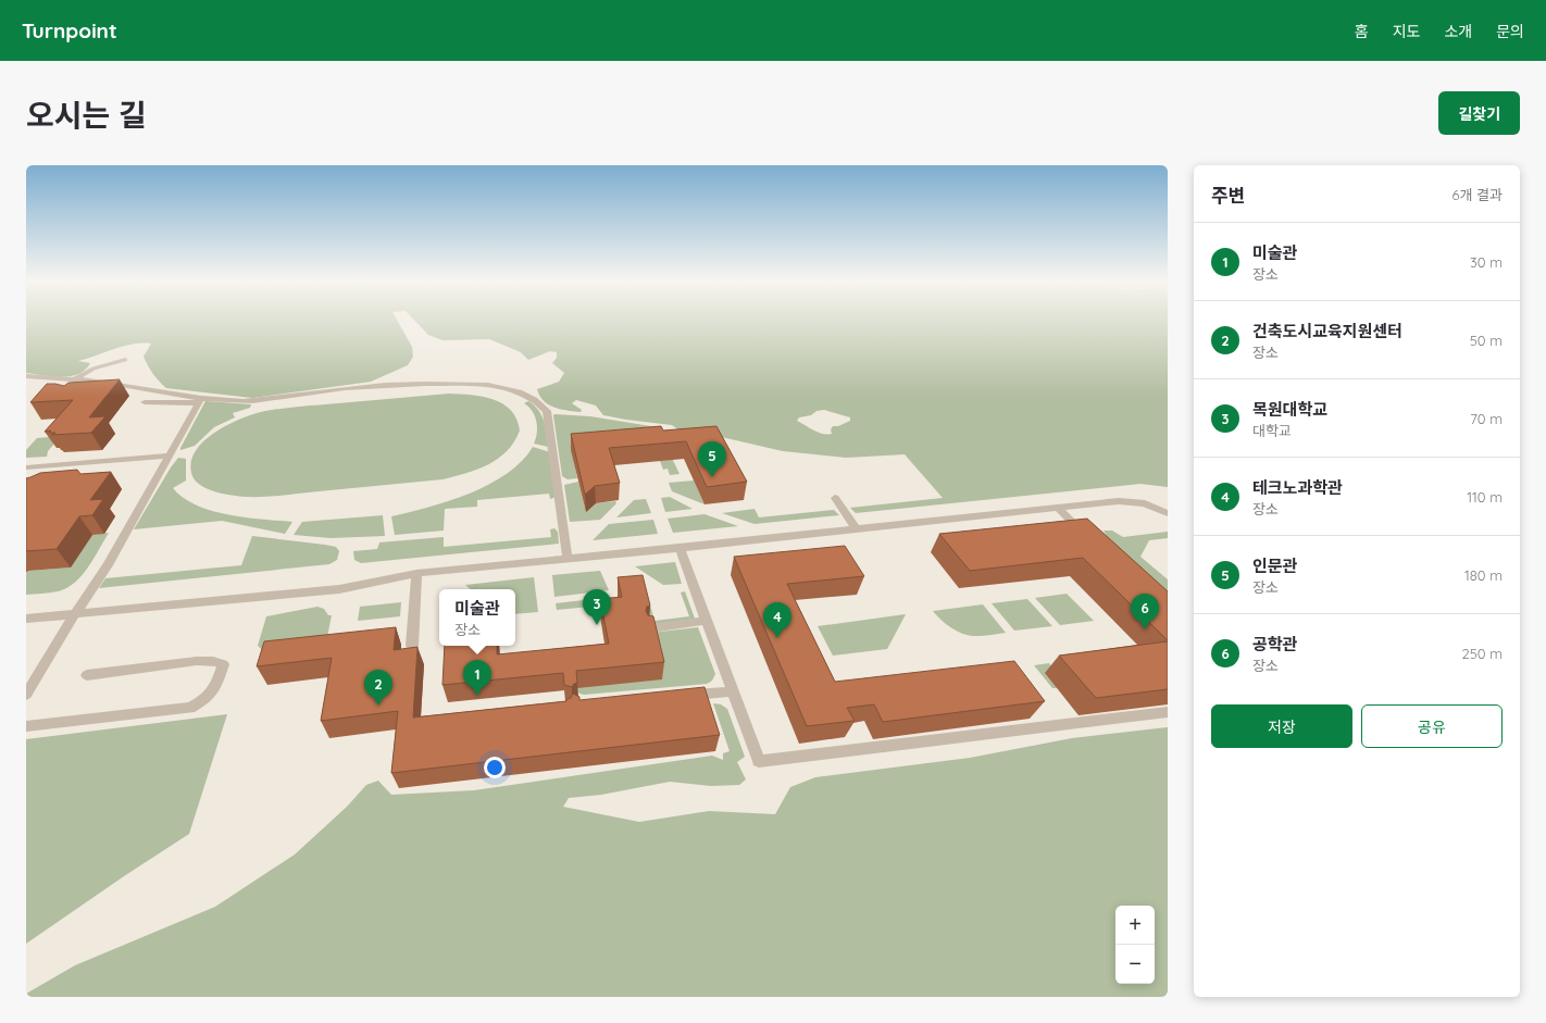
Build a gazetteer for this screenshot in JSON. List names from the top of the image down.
{
  "page": {
    "header": "Turnpoint",
    "nav": [
      "홈",
      "지도",
      "소개",
      "문의"
    ],
    "title": "오시는 길",
    "buttons": [
      "길찾기",
      ["저장", "공유"]
    ],
    "heading": ["주변", "6개 결과"],
    "list": [
      {
        "mark": "1",
        "name": "미술관",
        "note": "장소",
        "value": "30 m"
      },
      {
        "mark": "2",
        "name": "건축도시교육지원센터",
        "note": "장소",
        "value": "50 m"
      },
      {
        "mark": "3",
        "name": "목원대학교",
        "note": "대학교",
        "value": "70 m"
      },
      {
        "mark": "4",
        "name": "테크노과학관",
        "note": "장소",
        "value": "110 m"
      },
      {
        "mark": "5",
        "name": "인문관",
        "note": "장소",
        "value": "180 m"
      },
      {
        "mark": "6",
        "name": "공학관",
        "note": "장소",
        "value": "250 m"
      }
    ],
    "pins": [
      "5",
      "3",
      "6",
      "4",
      "1",
      "2"
    ],
    "popup": ["미술관", "장소"],
    "map_buttons": ["+", "−"]
  }
}
